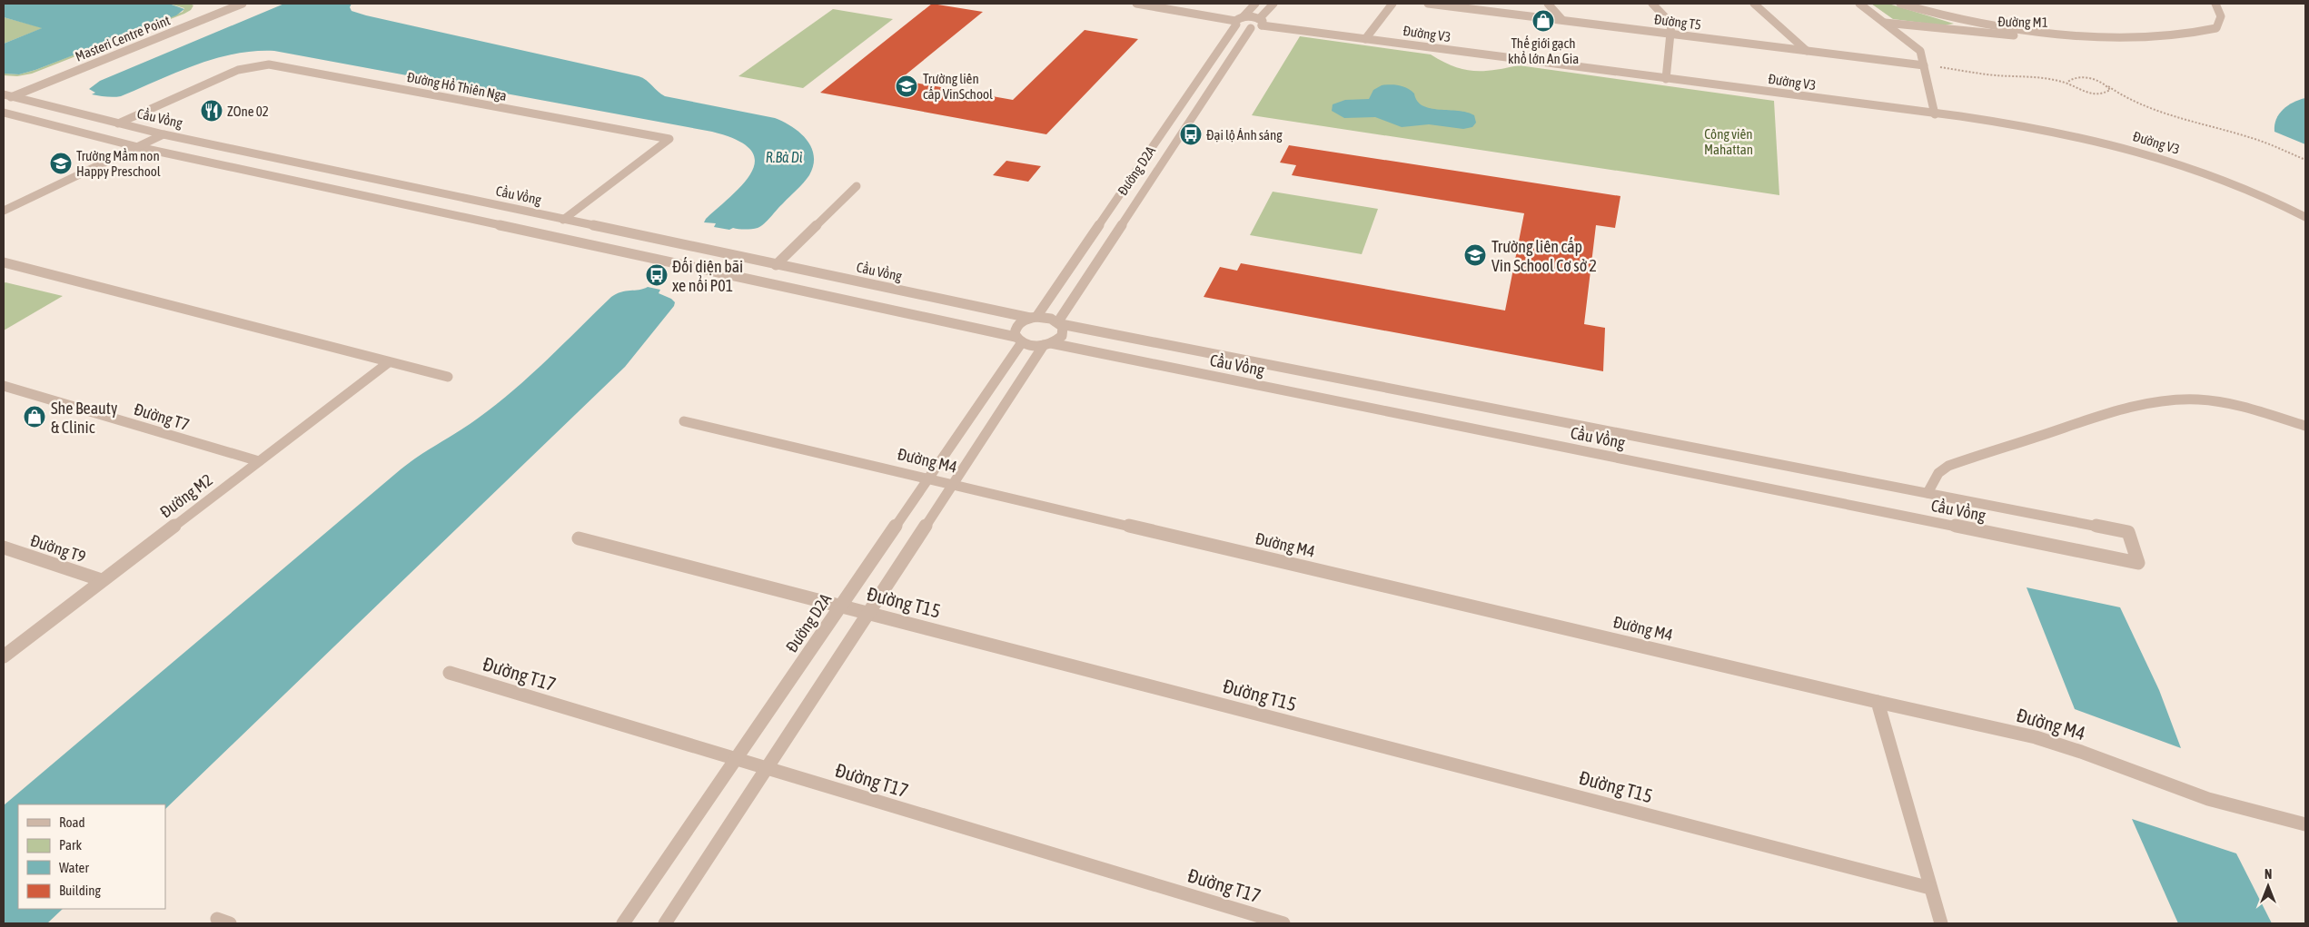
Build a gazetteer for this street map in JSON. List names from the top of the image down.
{
  "streets": {
    "street": [
      "Đường T5",
      "Đường M1",
      "Đường V3",
      "Masteri Centre Point",
      "Đường Hồ Thiên Nga",
      "Cầu Vồng",
      "Đường D2A",
      "Đường T7",
      "Đường M4",
      "Đường M2",
      "Đường T9",
      "Đường T15",
      "Đường T17"
    ]
  },
  "crossings": [
    ["Masteri Centre Point", "Cầu Vồng"],
    ["Đường Hồ Thiên Nga", "Cầu Vồng"],
    ["Cầu Vồng", "Đường D2A"],
    ["Đường D2A", "Đường M4"],
    ["Đường D2A", "Đường T15"],
    ["Đường D2A", "Đường T17"],
    ["Đường T7", "Đường M2"],
    ["Đường M2", "Đường T9"]
  ],
  "water": ["R.Bà Dì"],
  "parks": ["Công viên Mahattan"],
  "places": {
    "shop": ["Thế giới gạch khổ lớn An Gia", "She Beauty & Clinic"],
    "school or university": ["Trường liên cấp VinSchool", "Trường Mầm non Happy Preschool", "Trường liên cấp Vin School Cơ sở 2"],
    "restaurant": ["ZOne 02"],
    "bus stop": ["Đại lộ Ánh sáng", "Đối diện bãi xe nổi P01"]
  },
  "legend": [
    "Road",
    "Park",
    "Water",
    "Building"
  ],
  "north": "top"
}
